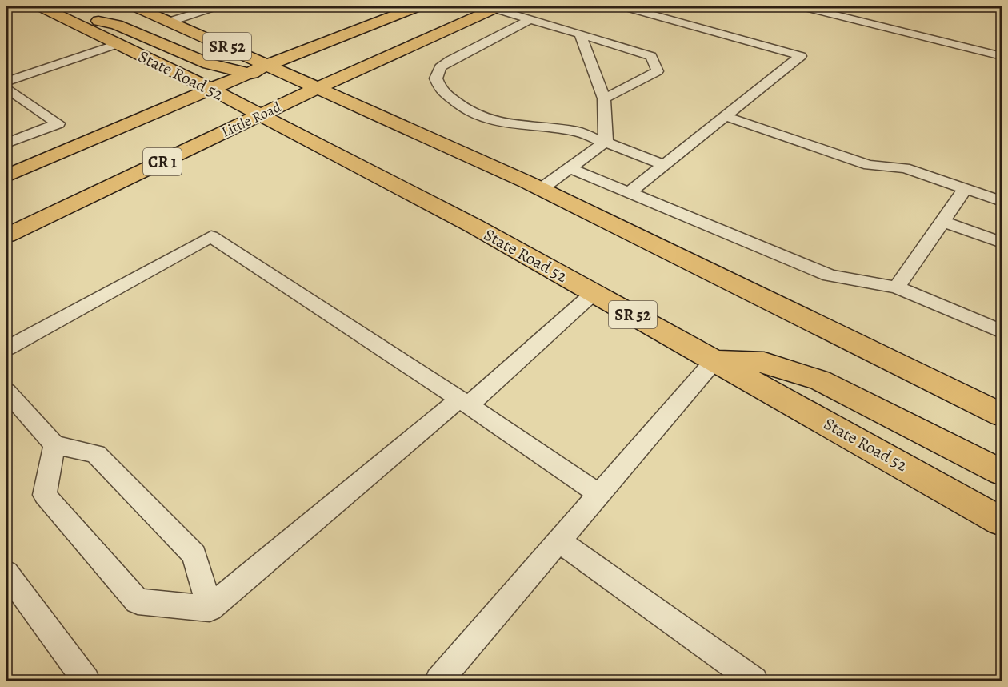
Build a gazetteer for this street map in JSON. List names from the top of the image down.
{
  "streets": {
    "main road": [
      "SR 52",
      "State Road 52",
      "Little Road",
      "CR 1"
    ]
  },
  "crossings": [
    ["SR 52", "Little Road"],
    ["State Road 52", "Little Road"]
  ]
}
